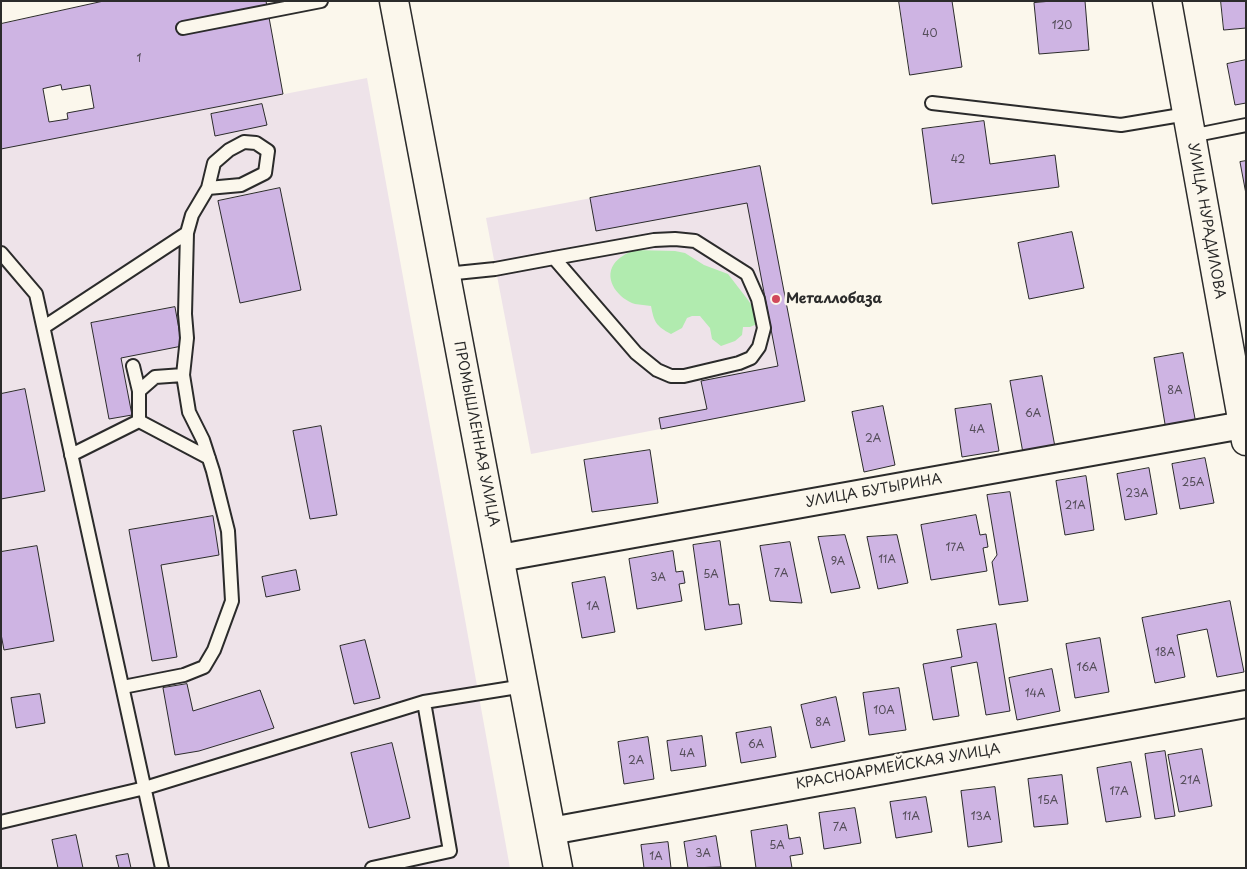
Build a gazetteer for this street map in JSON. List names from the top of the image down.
{
  "streets": {
    "street": [
      "УЛИЦА НУРАДИЛОВА",
      "ПРОМЫШЛЕННАЯ УЛИЦА",
      "УЛИЦА БУТЫРИНА",
      "КРАСНОАРМЕЙСКАЯ УЛИЦА"
    ]
  },
  "crossings": [
    ["УЛИЦА НУРАДИЛОВА", "УЛИЦА БУТЫРИНА"],
    ["ПРОМЫШЛЕННАЯ УЛИЦА", "УЛИЦА БУТЫРИНА"],
    ["ПРОМЫШЛЕННАЯ УЛИЦА", "КРАСНОАРМЕЙСКАЯ УЛИЦА"]
  ],
  "places": ["Металлобаза"],
  "house_numbers": [
    "120",
    "40",
    "1",
    "42",
    "8А",
    "6А",
    "4А",
    "2А",
    "25А",
    "23А",
    "21А",
    "17А",
    "11А",
    "9А",
    "7А",
    "5А",
    "3А",
    "1А",
    "18А",
    "16А",
    "14А",
    "10А",
    "8А",
    "6А",
    "4А",
    "2А",
    "21А",
    "17А",
    "15А",
    "11А",
    "13А",
    "7А",
    "5А",
    "3А",
    "1А"
  ]
}
